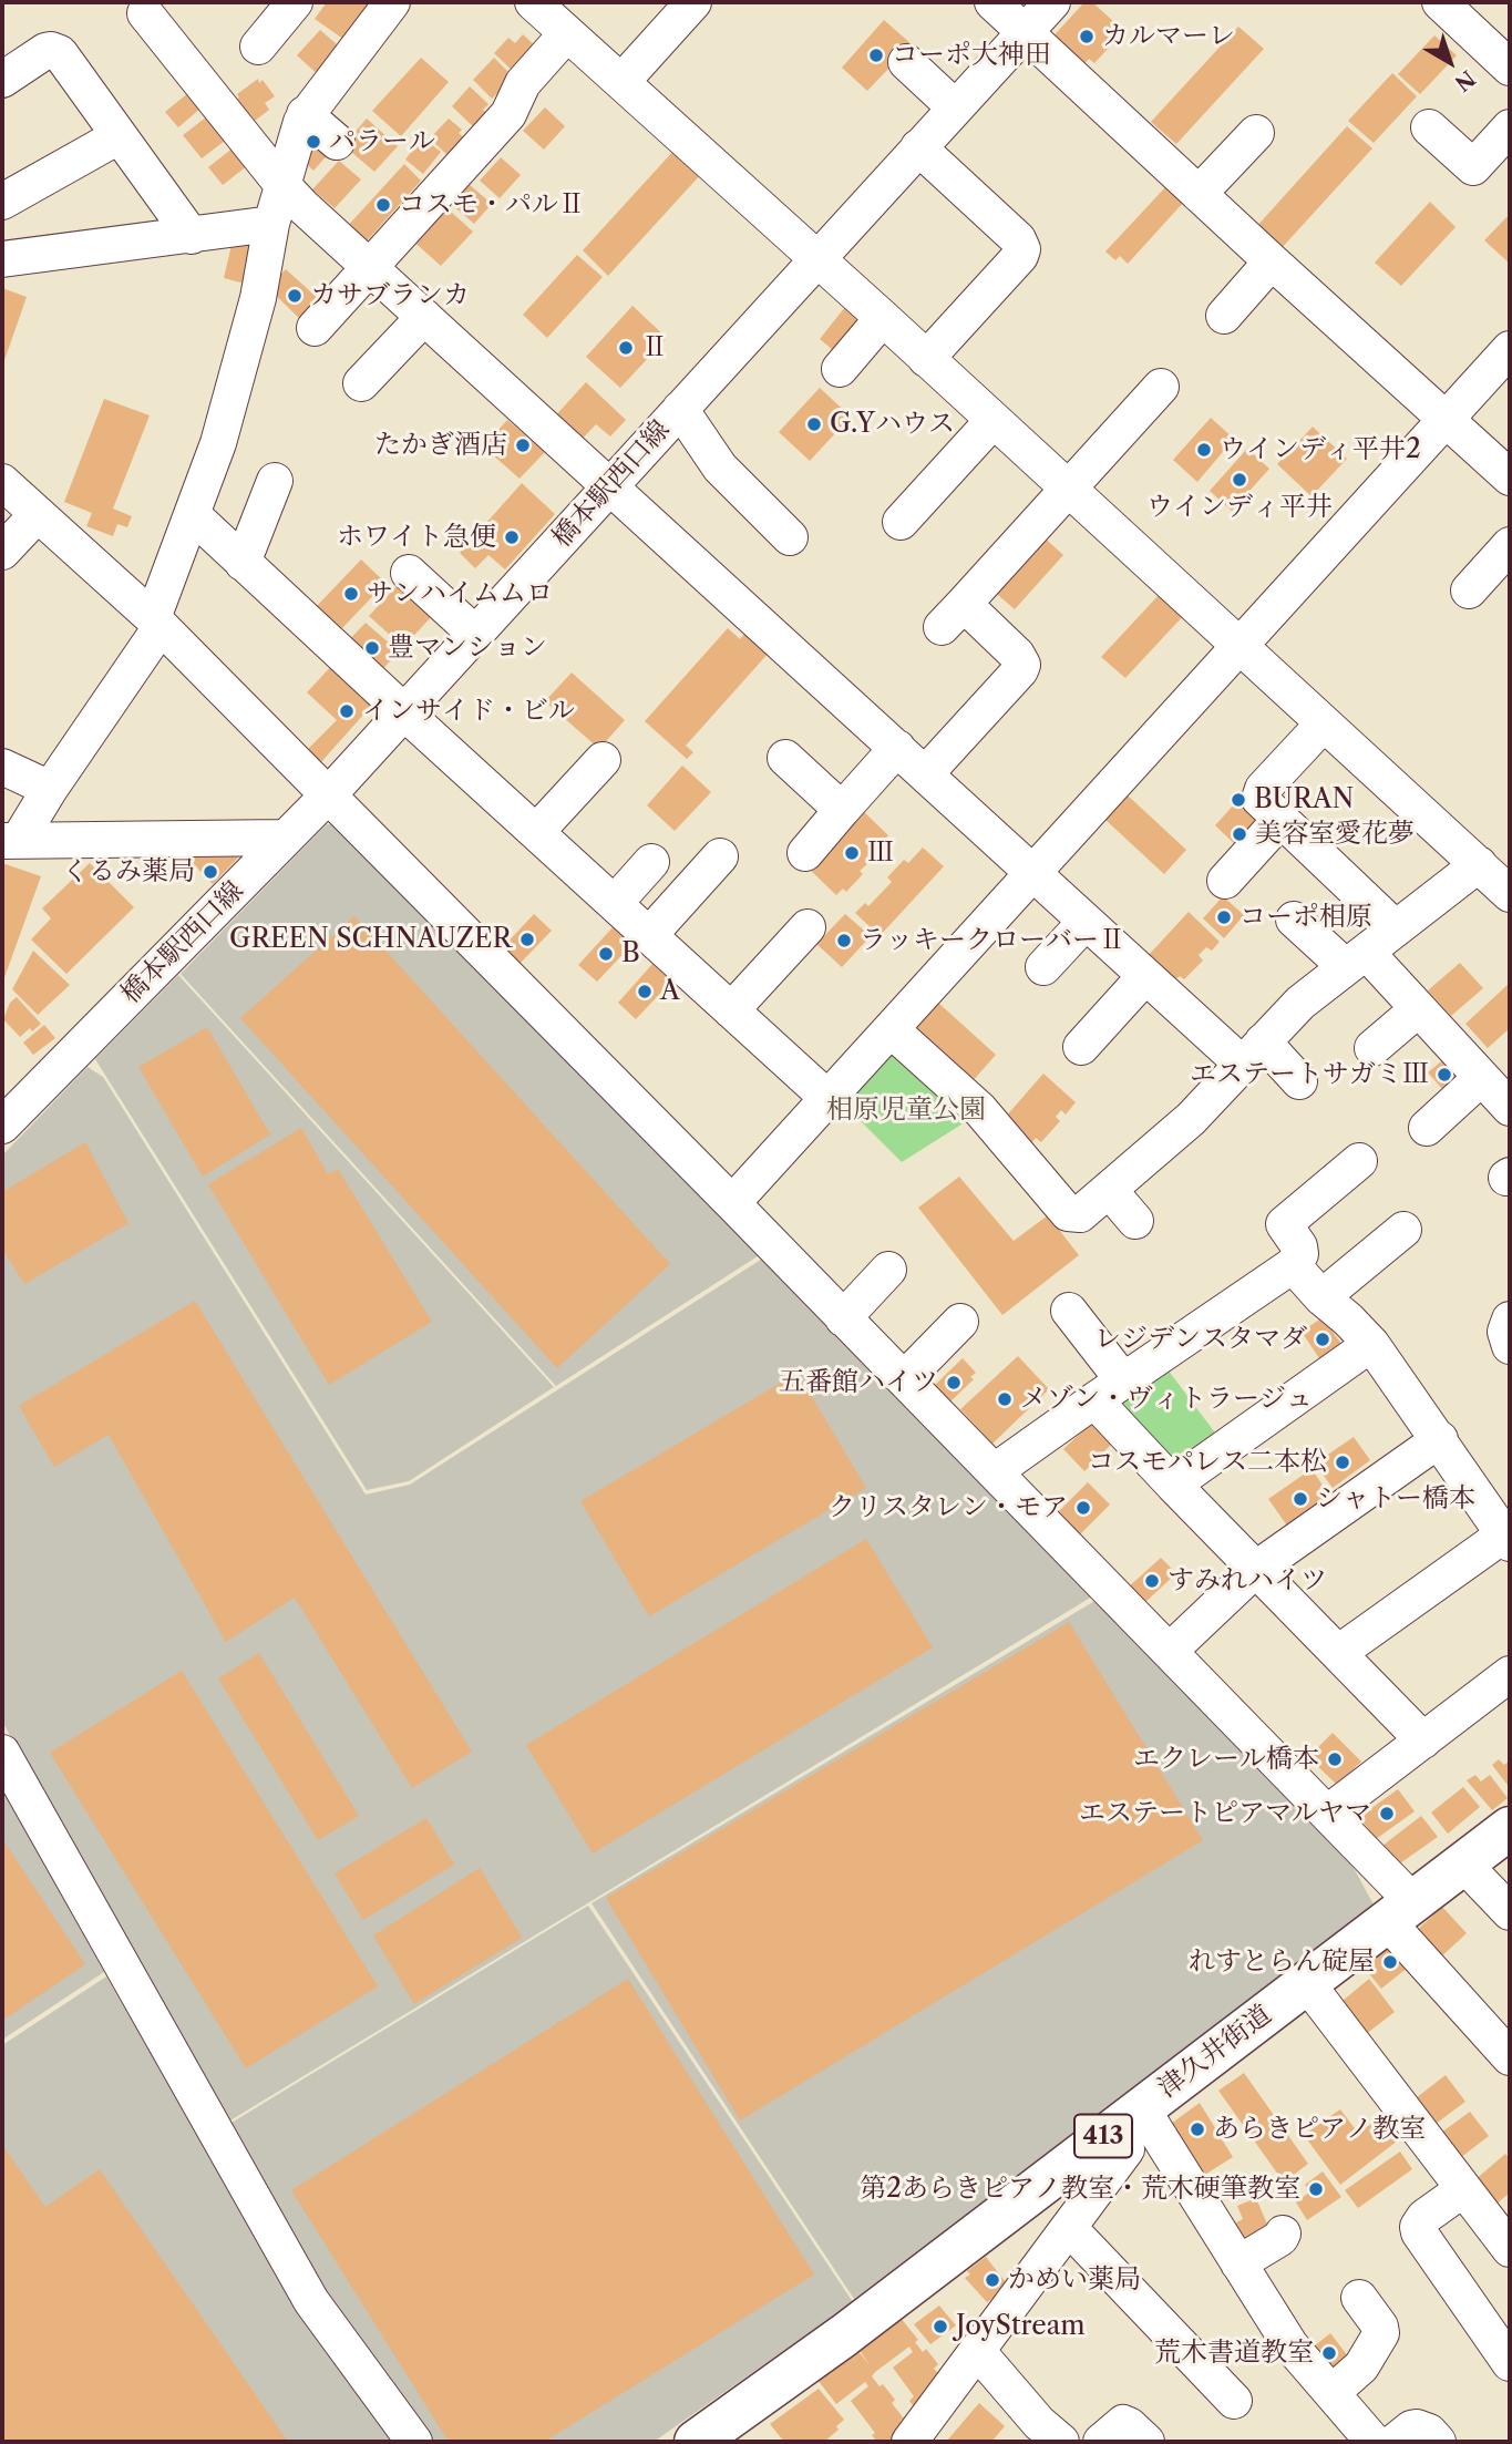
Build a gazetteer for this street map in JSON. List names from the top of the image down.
{
  "streets": {
    "highway": ["津久井街道", "413"],
    "street": ["橋本駅西口線"]
  },
  "parks": ["相原児童公園"],
  "places": [
    "カルマーレ",
    "コーポ大神田",
    "パラール",
    "コスモ・パルⅡ",
    "カサブランカ",
    "Ⅱ",
    "G.Yハウス",
    "たかぎ酒店",
    "ウインディ平井2",
    "ウインディ平井",
    "ホワイト急便",
    "サンハイムムロ",
    "豊マンション",
    "インサイド・ビル",
    "BURAN",
    "美容室愛花夢",
    "Ⅲ",
    "くるみ薬局",
    "コーポ相原",
    "GREEN SCHNAUZER",
    "ラッキークローバーⅡ",
    "B",
    "A",
    "エステートサガミⅢ",
    "レジデンスタマダ",
    "五番館ハイツ",
    "メゾン・ヴィトラージュ",
    "コスモパレス二本松",
    "シャトー橋本",
    "クリスタレン・モア",
    "すみれハイツ",
    "エクレール橋本",
    "エステートピアマルヤマ",
    "れすとらん碇屋",
    "あらきピアノ教室",
    "第2あらきピアノ教室・荒木硬筆教室",
    "かめい薬局",
    "JoyStream",
    "荒木書道教室"
  ],
  "north": "bottom right"
}
